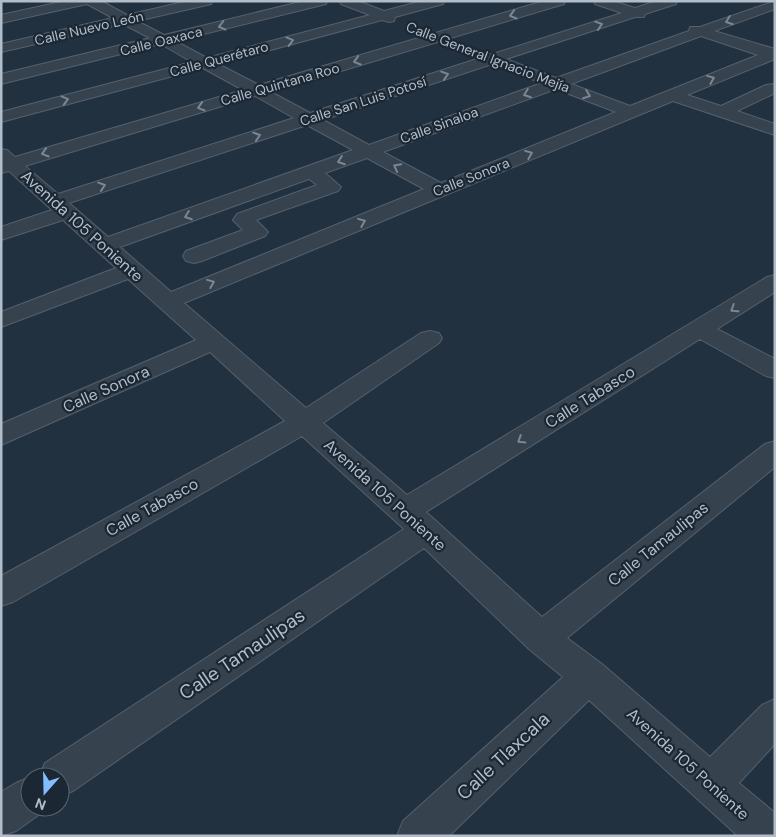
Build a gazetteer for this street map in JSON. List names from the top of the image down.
{
  "streets": {
    "street": [
      "Calle Nuevo León",
      "Calle Oaxaca",
      "Calle General Ignacio Mejía",
      "Calle Querétaro",
      "Calle Quintana Roo",
      "Calle San Luis Potosí",
      "Calle Sinaloa",
      "Calle Sonora",
      "Avenida 105 Poniente",
      "Calle Tabasco",
      "Calle Tamaulipas",
      "Calle Tlaxcala"
    ]
  },
  "crossings": [
    ["Calle General Ignacio Mejía", "Calle Querétaro"],
    ["Calle General Ignacio Mejía", "Calle Quintana Roo"],
    ["Calle General Ignacio Mejía", "Calle San Luis Potosí"],
    ["Calle General Ignacio Mejía", "Calle Sinaloa"],
    ["Calle General Ignacio Mejía", "Calle Sonora"],
    ["Calle Quintana Roo", "Avenida 105 Poniente"],
    ["Calle San Luis Potosí", "Avenida 105 Poniente"],
    ["Calle Sinaloa", "Avenida 105 Poniente"],
    ["Calle Sonora", "Avenida 105 Poniente"],
    ["Avenida 105 Poniente", "Calle Tabasco"],
    ["Avenida 105 Poniente", "Calle Tamaulipas"],
    ["Avenida 105 Poniente", "Calle Tlaxcala"],
    ["Calle Tabasco", "Calle Tamaulipas"]
  ],
  "one_way": [
    "Calle Oaxaca",
    "Calle San Luis Potosí",
    "Calle Sinaloa",
    "Calle Sonora",
    "Calle Tabasco"
  ],
  "north": "bottom"
}
